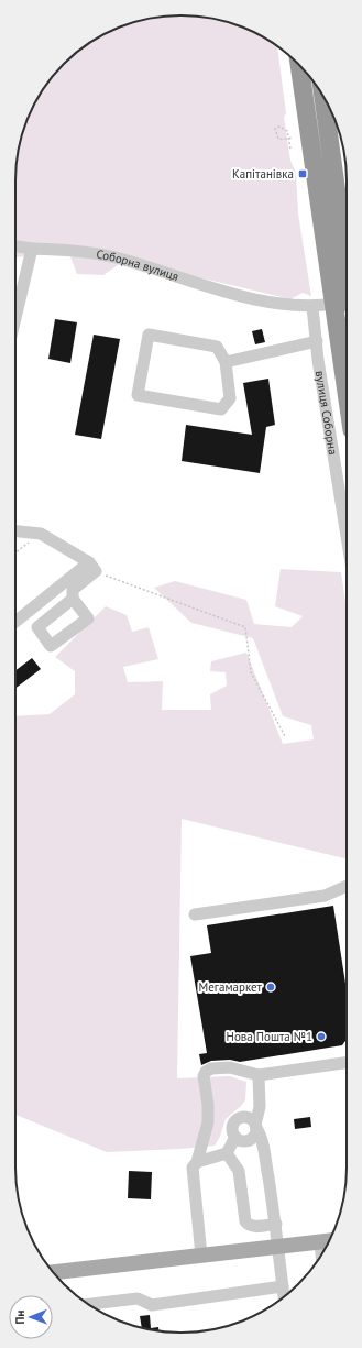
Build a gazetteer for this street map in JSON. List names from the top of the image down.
{
  "streets": {
    "street": ["Соборна вулиця", "вулиця Соборна"]
  },
  "crossings": [
    ["Соборна вулиця", "вулиця Соборна"]
  ],
  "places": {
    "transit": ["Капітанівка"],
    "other": ["Мегамаркет", "Нова Пошта №1"]
  },
  "north": "left"
}
